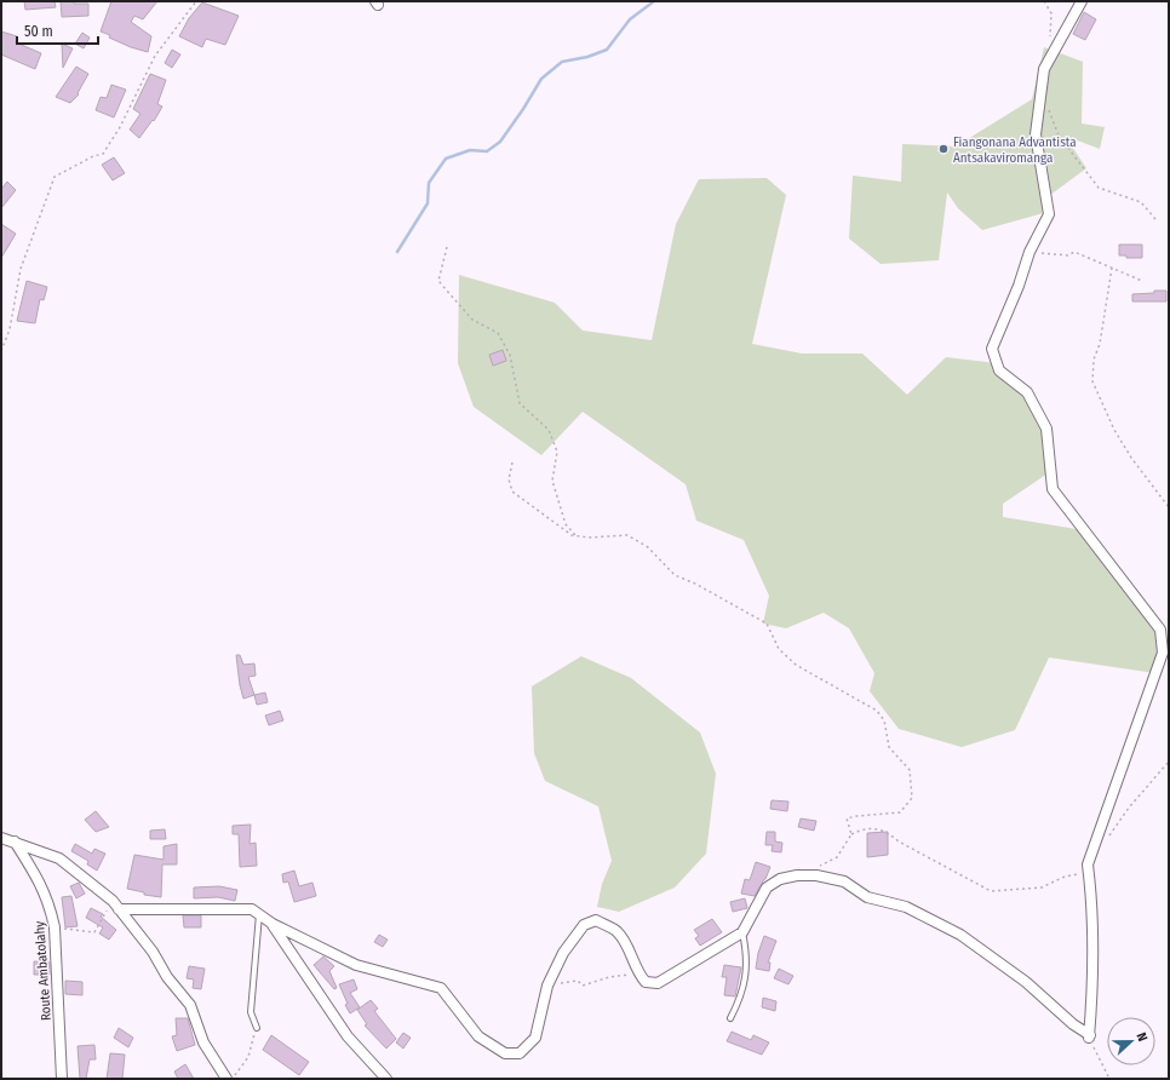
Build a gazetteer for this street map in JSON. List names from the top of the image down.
{
  "streets": {
    "street": ["Route Ambatolahy"]
  },
  "places": ["Fiangonana Advantista Antsakaviromanga"],
  "scale_bar": "50 m",
  "north": "right"
}
